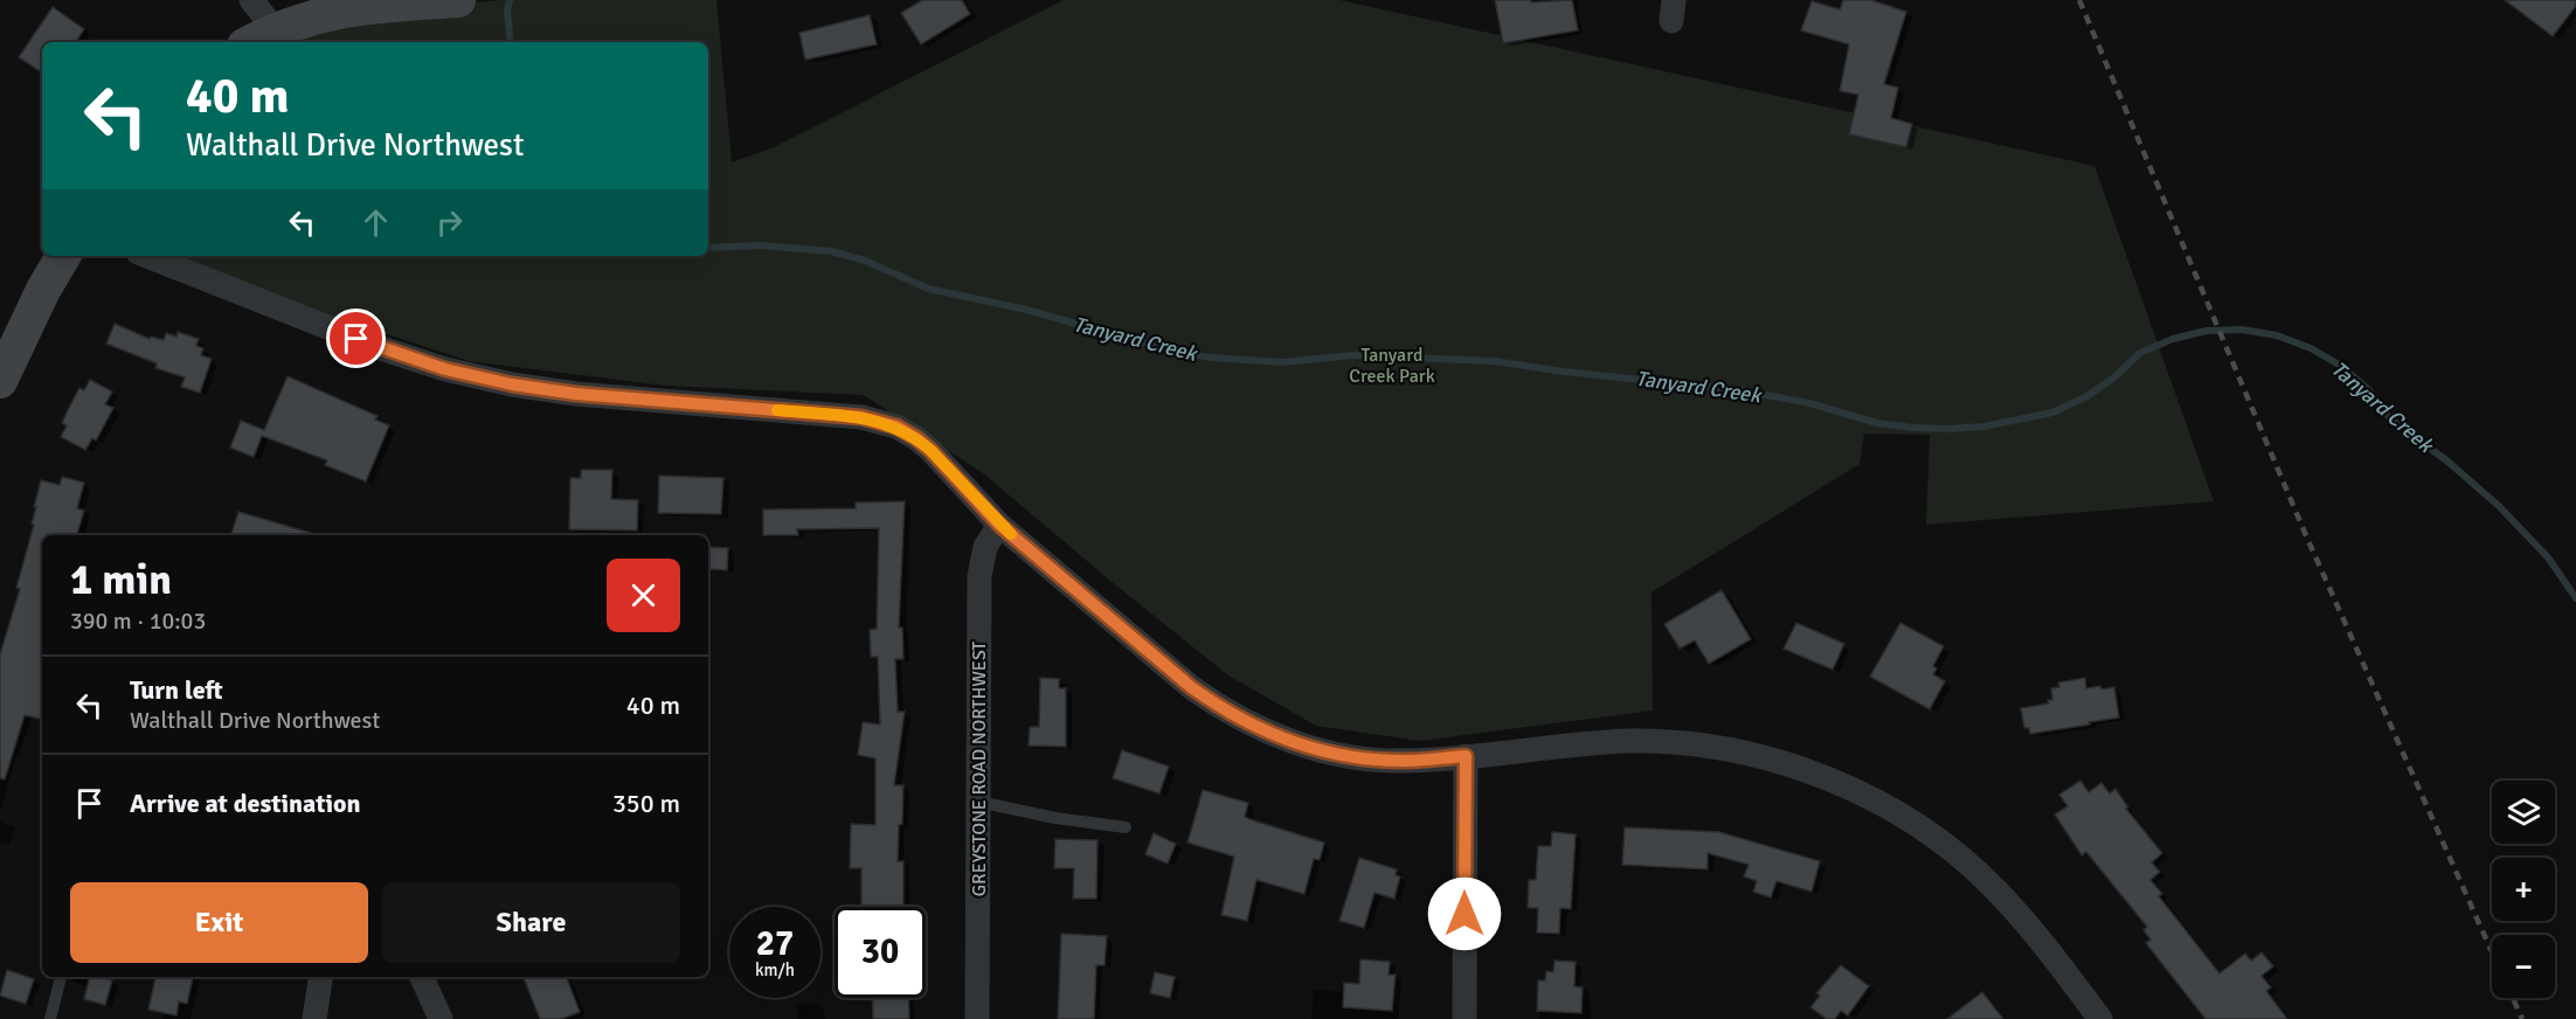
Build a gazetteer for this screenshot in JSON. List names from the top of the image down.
{
  "streets": {
    "street": ["GREYSTONE ROAD NORTHWEST"]
  },
  "water": ["Tanyard Creek"],
  "parks": ["Tanyard Creek Park"],
  "page": {
    "turn": ["40 m", "Walthall Drive Northwest"],
    "heading": ["1 min", "390 m · 10:03"],
    "list": [
      {
        "name": "Turn left",
        "note": "Walthall Drive Northwest",
        "value": "40 m"
      },
      {
        "name": "Arrive at destination",
        "value": "350 m"
      }
    ],
    "map_buttons": ["+", "−"],
    "buttons": ["Exit", "Share"],
    "speed": "27 km/h",
    "limit": "30"
  }
}
